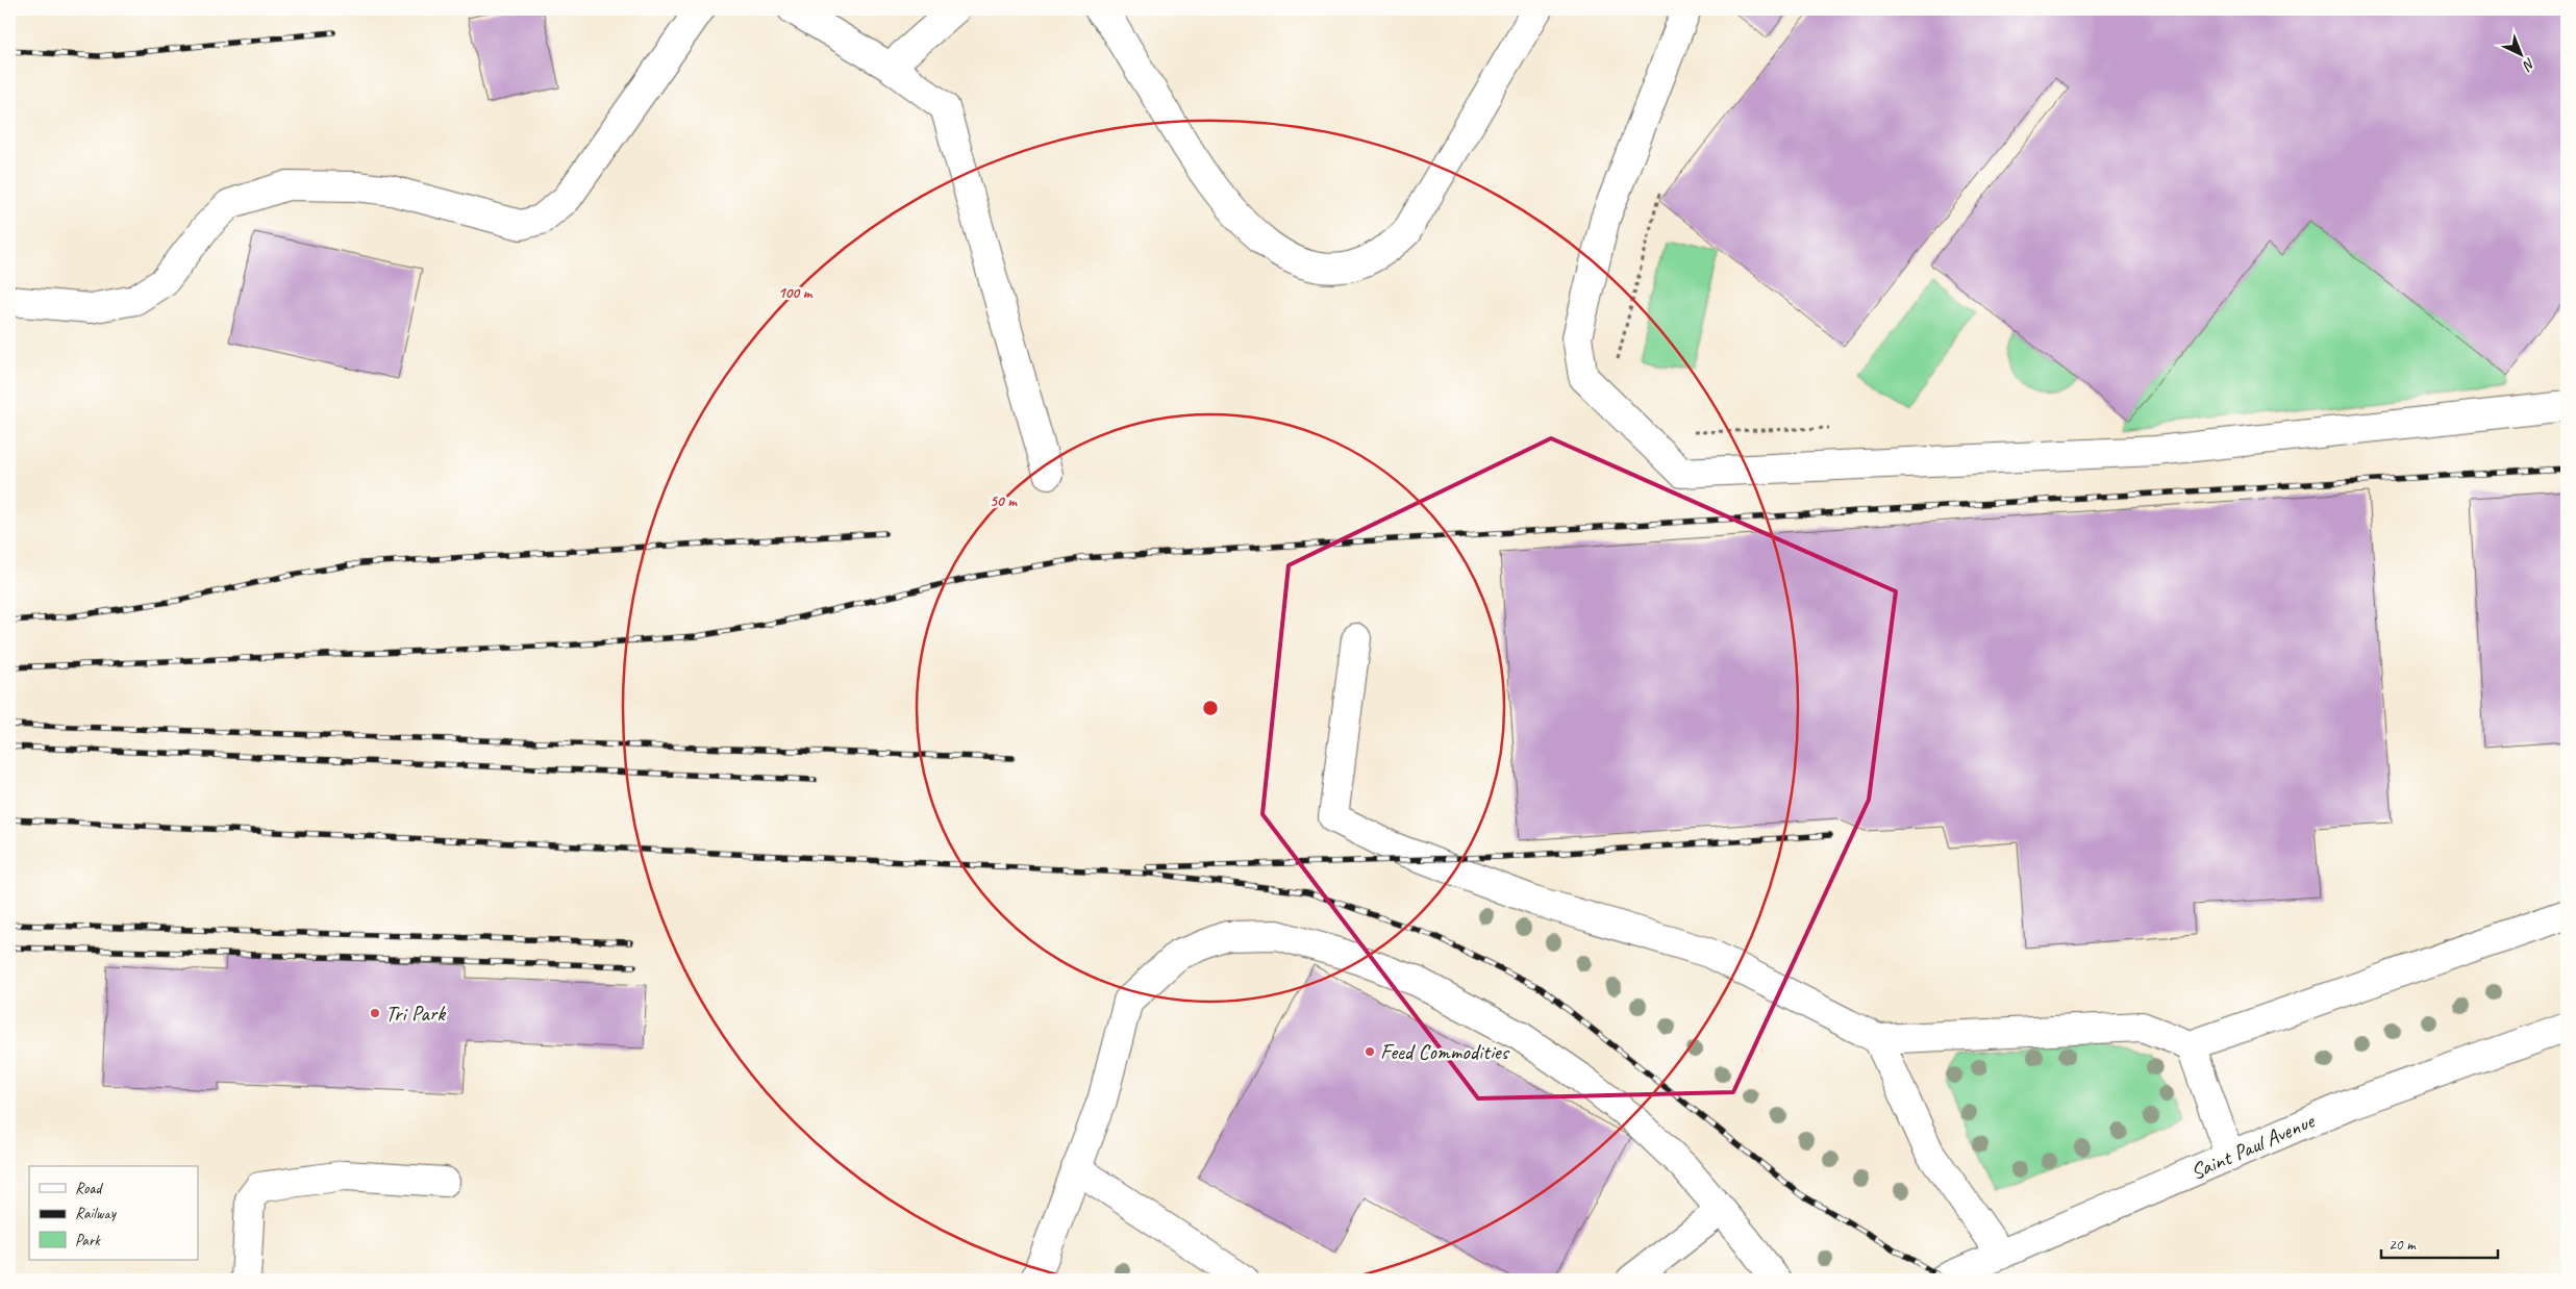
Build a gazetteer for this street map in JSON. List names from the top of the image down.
{
  "streets": {
    "street": ["Saint Paul Avenue"]
  },
  "places": ["Tri Park", "Feed Commodities"],
  "legend": ["Road", "Railway", "Park"],
  "scale_bar": "20 m",
  "north": "bottom right",
  "rings": ["100 m", "50 m"]
}
